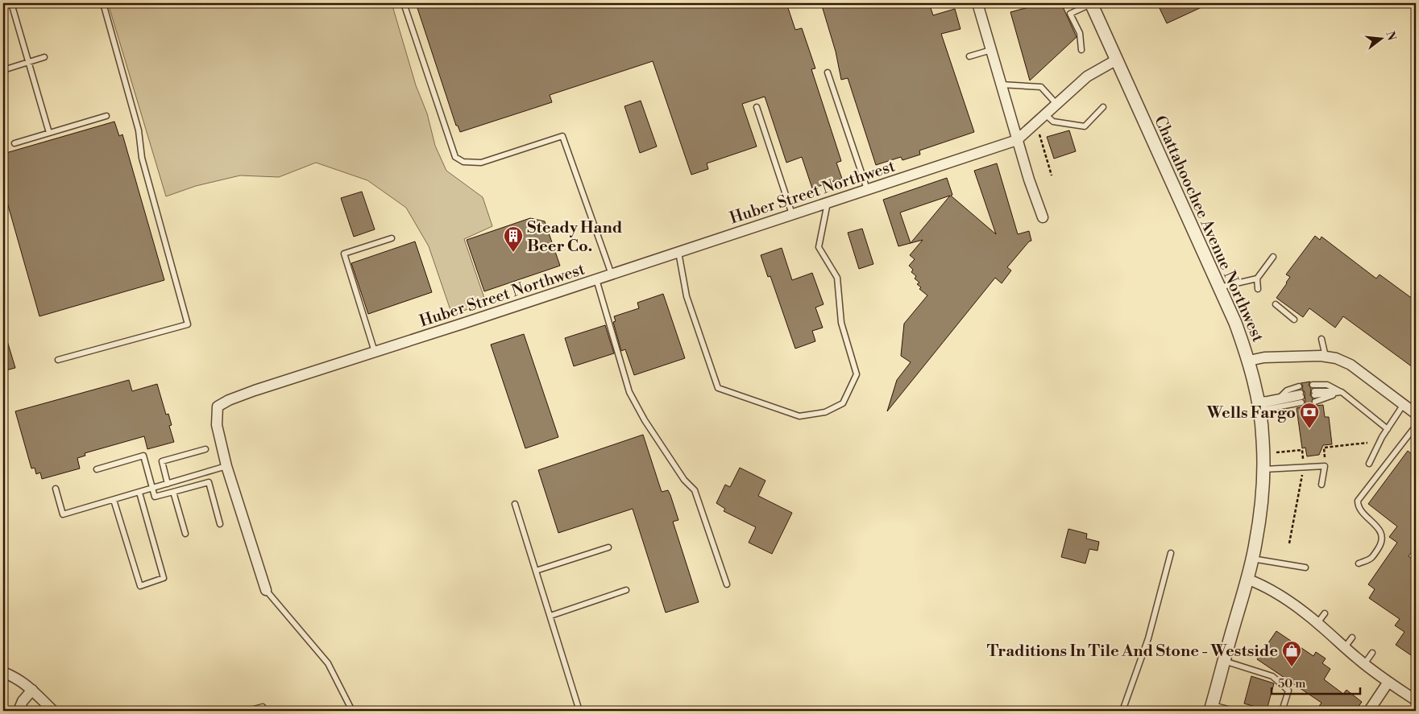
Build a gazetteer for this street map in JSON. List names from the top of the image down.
{
  "streets": {
    "street": ["Huber Street Northwest", "Chattahoochee Avenue Northwest"]
  },
  "crossings": [
    ["Huber Street Northwest", "Chattahoochee Avenue Northwest"]
  ],
  "places": {
    "building": ["Steady Hand Beer Co."],
    "bank": ["Wells Fargo"],
    "shop": ["Traditions In Tile And Stone - Westside"]
  },
  "scale_bar": "50 m",
  "north": "right"
}
